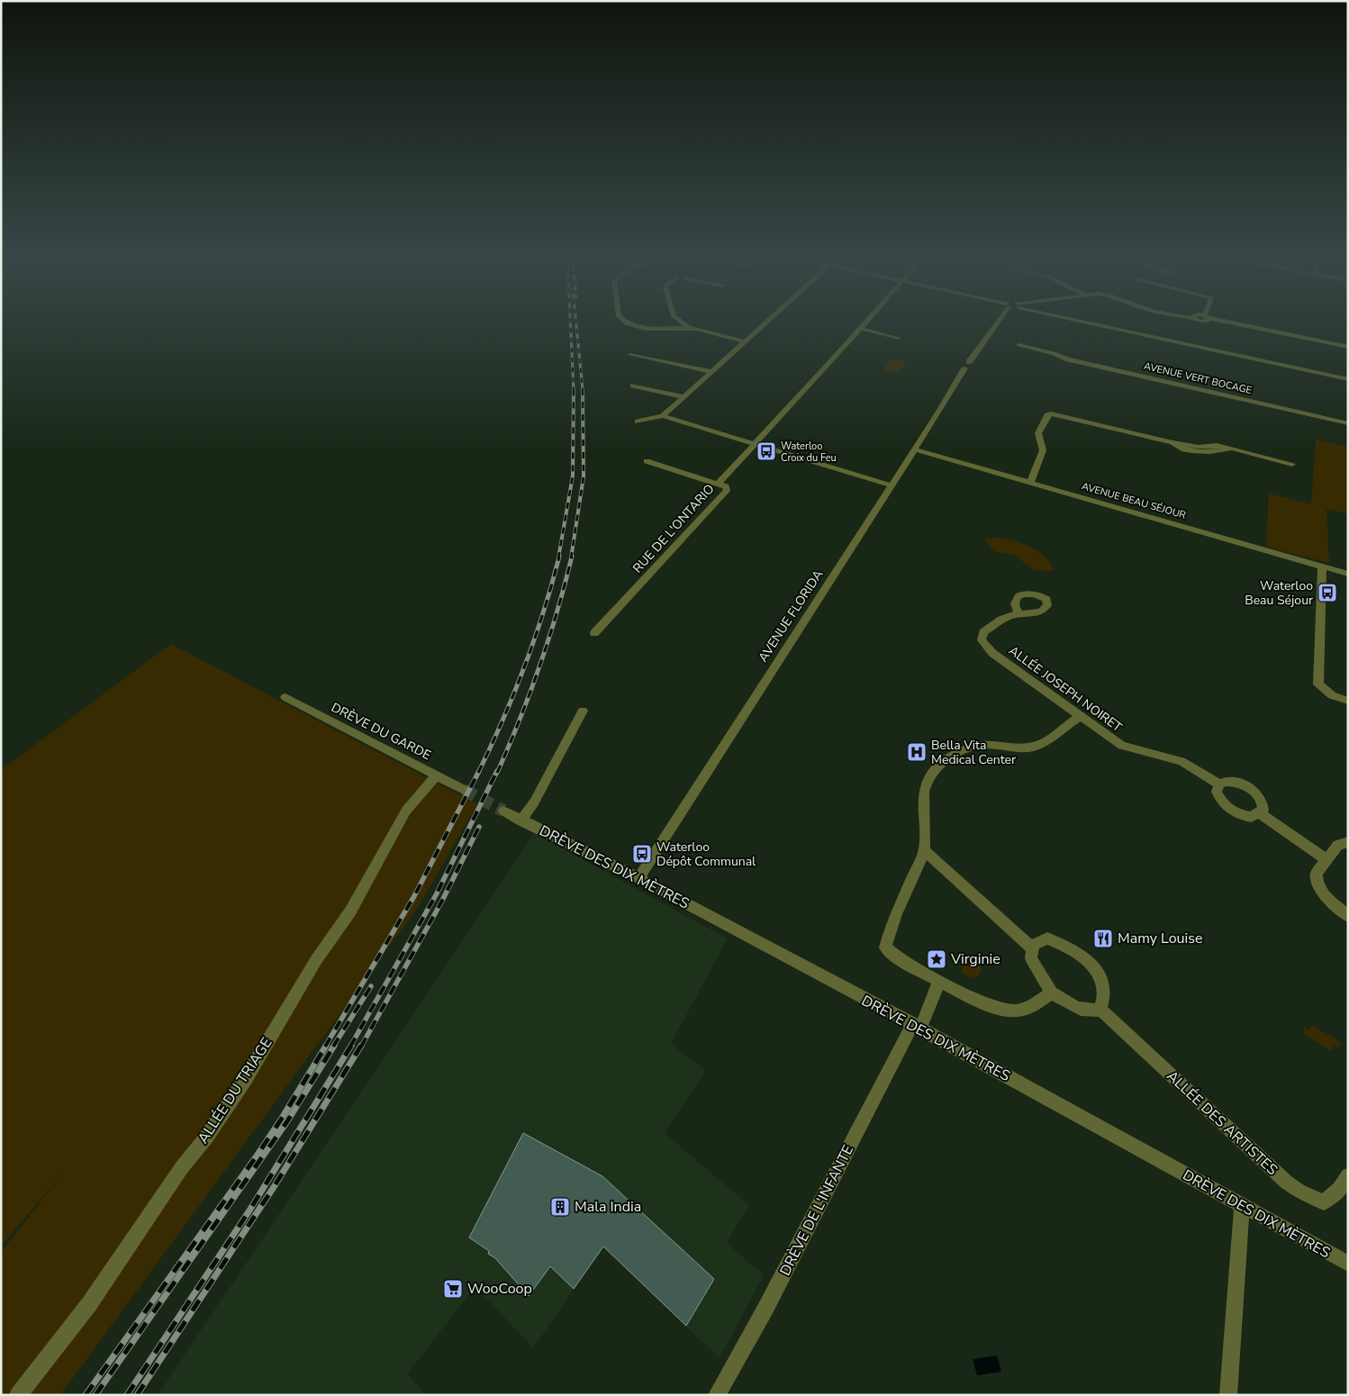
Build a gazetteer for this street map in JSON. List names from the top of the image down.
{
  "streets": {
    "street": [
      "AVENUE VERT BOCAGE",
      "AVENUE BEAU SÉJOUR",
      "RUE DE L'ONTARIO",
      "AVENUE FLORIDA",
      "ALLÉE JOSEPH NOIRET",
      "DRÈVE DU GARDE",
      "DRÈVE DES DIX MÈTRES",
      "ALLÉE DU TRIAGE",
      "ALLÉE DES ARTISTES",
      "DRÈVE DE L'INFANTE"
    ]
  },
  "crossings": [
    ["AVENUE BEAU SÉJOUR", "AVENUE FLORIDA"],
    ["AVENUE FLORIDA", "DRÈVE DES DIX MÈTRES"],
    ["DRÈVE DU GARDE", "ALLÉE DU TRIAGE"],
    ["DRÈVE DES DIX MÈTRES", "DRÈVE DE L'INFANTE"]
  ],
  "places": {
    "bus stop": ["Waterloo Croix du Feu", "Waterloo Beau Séjour", "Waterloo Dépôt Communal"],
    "hospital": ["Bella Vita Medical Center"],
    "restaurant": ["Mamy Louise"],
    "place": ["Virginie"],
    "building": ["Mala India"],
    "supermarket": ["WooCoop"]
  }
}
